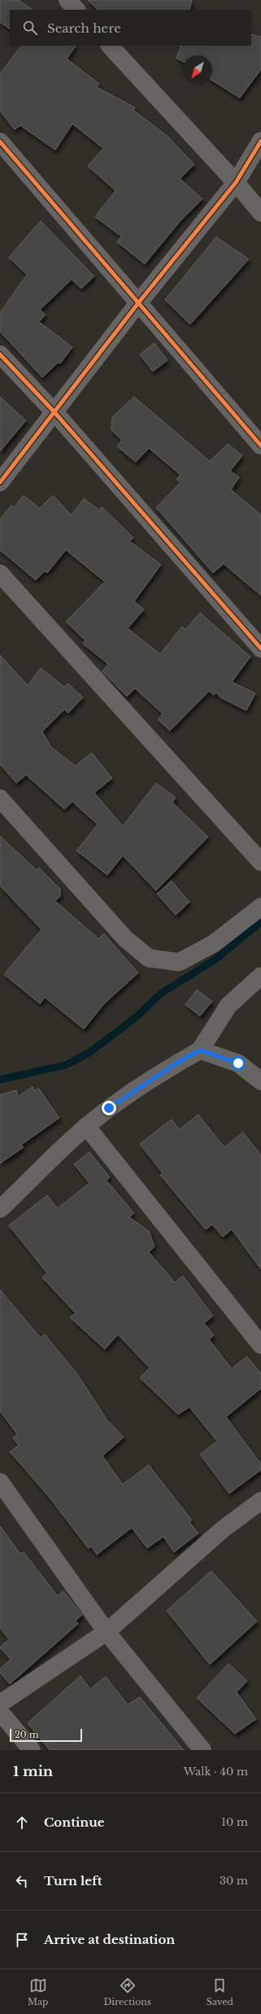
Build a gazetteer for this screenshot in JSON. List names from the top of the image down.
{
  "scale_bar": "20 m",
  "north": "bottom left",
  "page": {
    "search": "Search here",
    "scale": "20 m",
    "heading": ["1 min", "Walk · 40 m"],
    "list": [
      ["Continue", "10 m"],
      ["Turn left", "30 m"],
      "Arrive at destination"
    ],
    "nav": ["Map", "Directions", "Saved"]
  }
}
